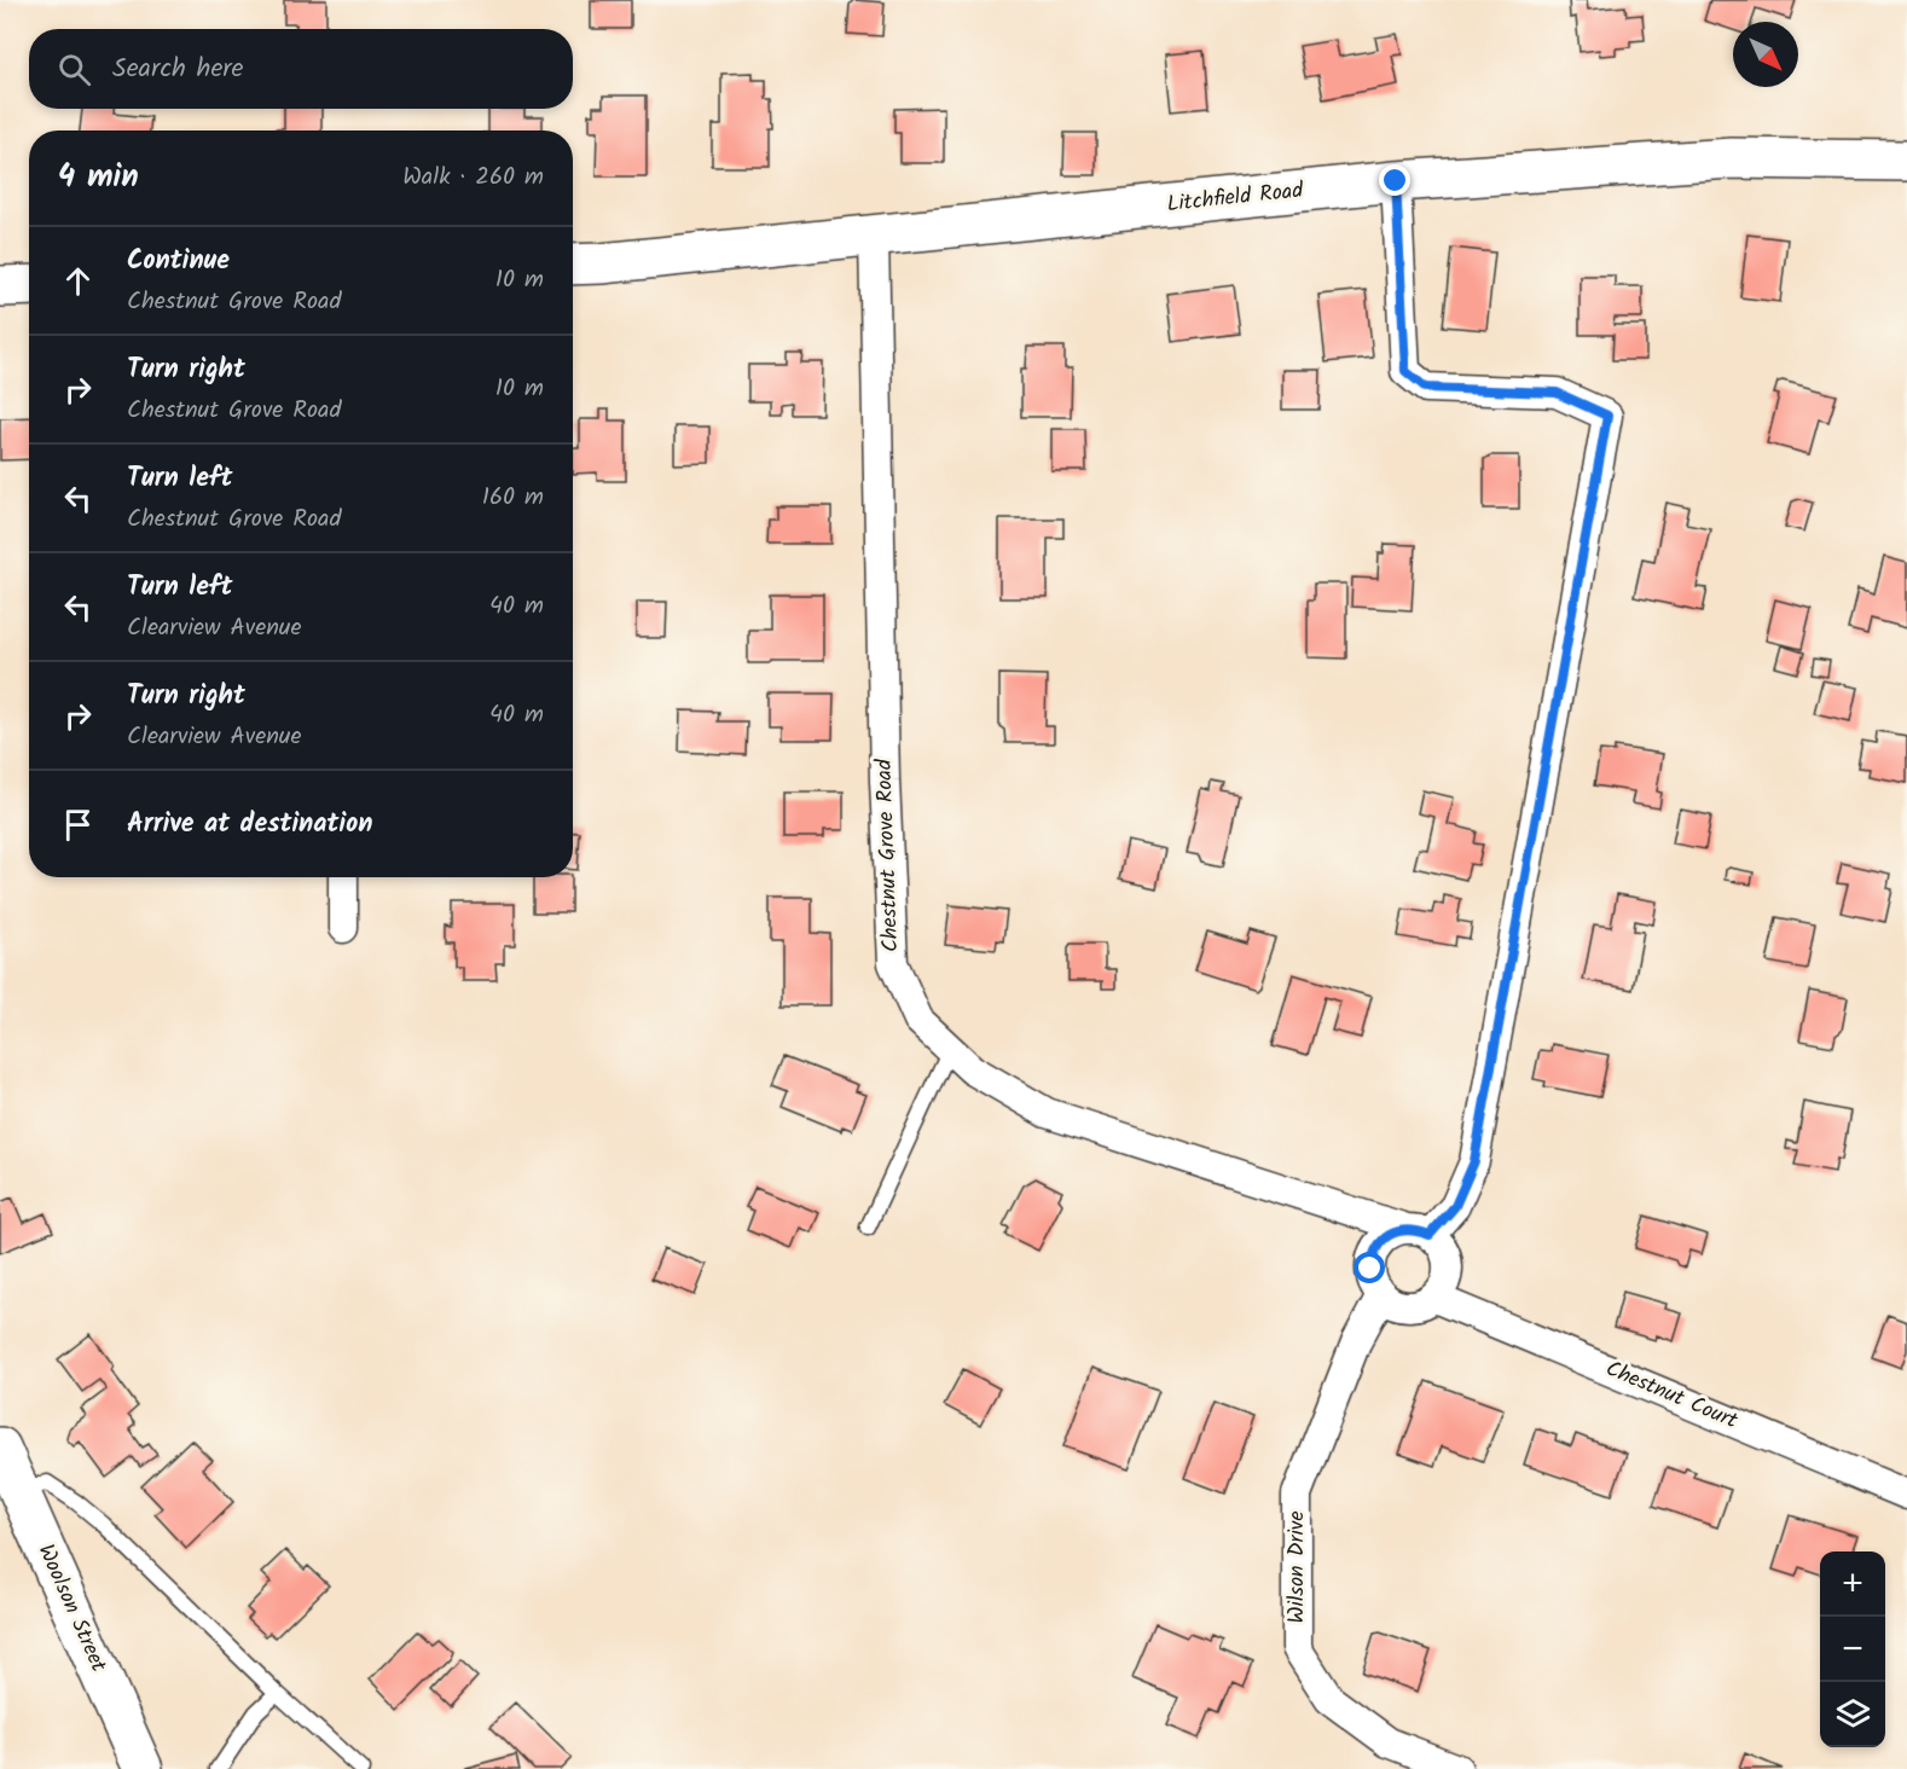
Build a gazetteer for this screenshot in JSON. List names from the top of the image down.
{
  "streets": {
    "main road": ["Litchfield Road", "Woolson Street"],
    "street": ["Chestnut Grove Road", "Chestnut Court", "Wilson Drive"]
  },
  "crossings": [
    ["Litchfield Road", "Chestnut Grove Road"],
    ["Chestnut Grove Road", "Chestnut Court"],
    ["Chestnut Grove Road", "Wilson Drive"],
    ["Chestnut Court", "Wilson Drive"]
  ],
  "north": "bottom right",
  "page": {
    "search": "Search here",
    "heading": ["4 min", "Walk · 260 m"],
    "list": [
      ["Continue", "Chestnut Grove Road", "10 m"],
      ["Turn right", "Chestnut Grove Road", "10 m"],
      ["Turn left", "Chestnut Grove Road", "160 m"],
      ["Turn left", "Clearview Avenue", "40 m"],
      ["Turn right", "Clearview Avenue", "40 m"],
      "Arrive at destination"
    ],
    "map_buttons": ["+", "−"]
  }
}
